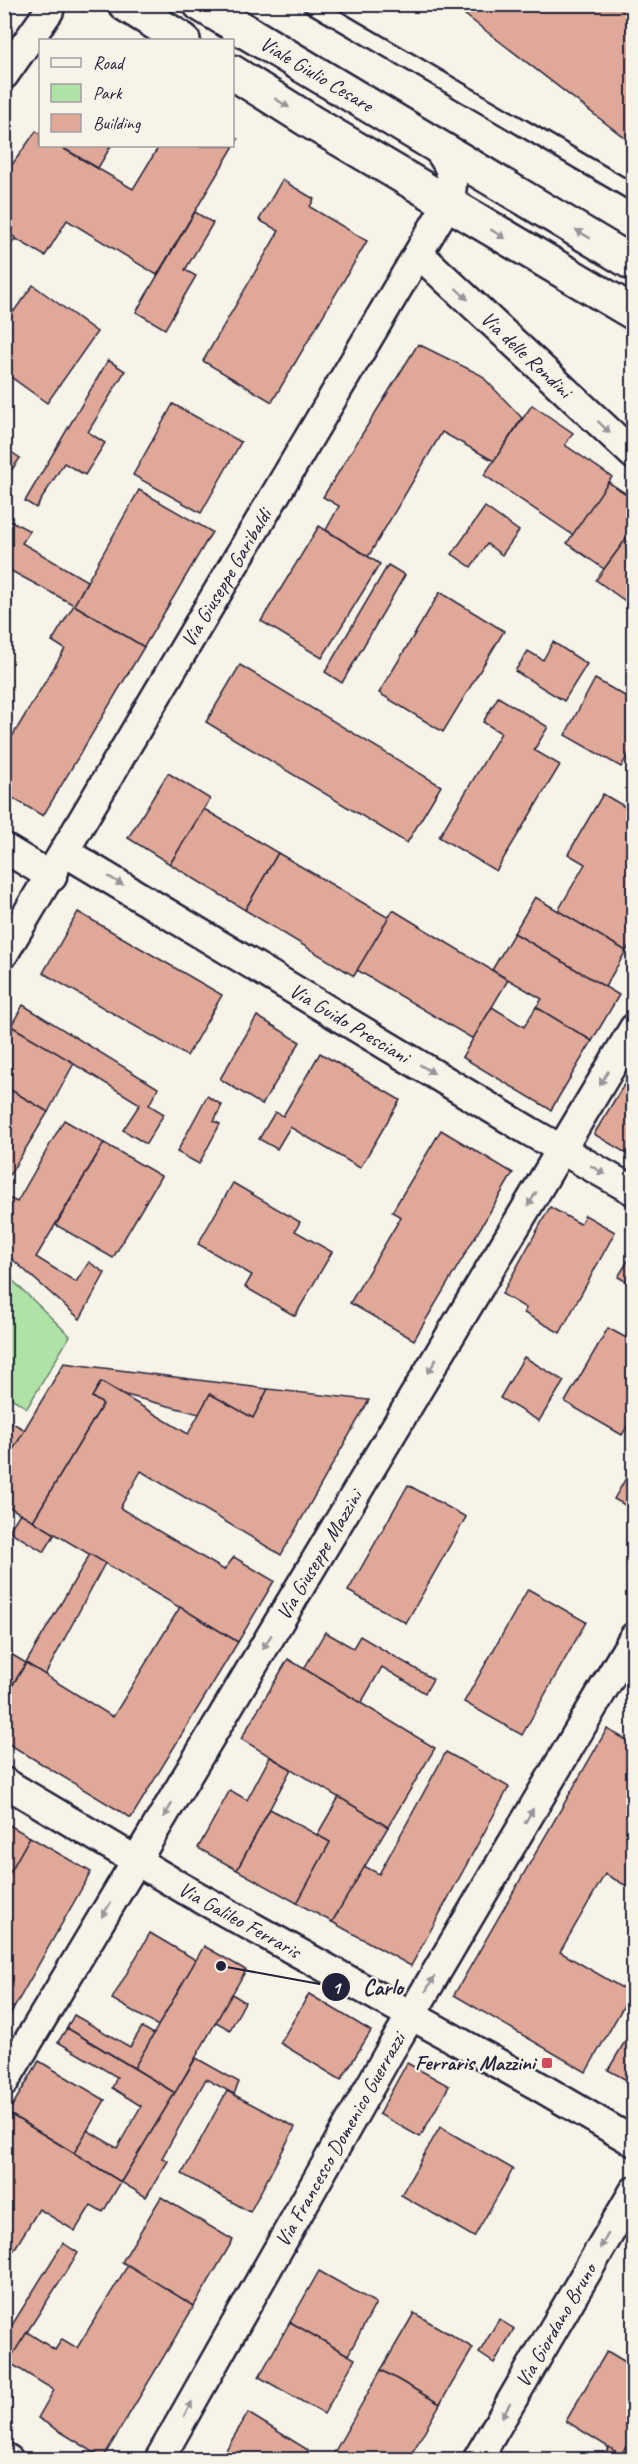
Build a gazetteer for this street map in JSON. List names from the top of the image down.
{
  "streets": {
    "street": [
      "Viale Giulio Cesare",
      "Via delle Rondini",
      "Via Giuseppe Garibaldi",
      "Via Guido Presciani",
      "Via Giuseppe Mazzini",
      "Via Galileo Ferraris",
      "Via Francesco Domenico Guerrazzi",
      "Via Giordano Bruno"
    ]
  },
  "crossings": [
    ["Viale Giulio Cesare", "Via Giuseppe Garibaldi"],
    ["Via delle Rondini", "Via Giuseppe Garibaldi"],
    ["Via Giuseppe Garibaldi", "Via Guido Presciani"],
    ["Via Guido Presciani", "Via Giuseppe Mazzini"],
    ["Via Giuseppe Mazzini", "Via Galileo Ferraris"],
    ["Via Galileo Ferraris", "Via Francesco Domenico Guerrazzi"]
  ],
  "one_way": [
    "Via delle Rondini",
    "Via Guido Presciani",
    "Via Giuseppe Mazzini",
    "Via Francesco Domenico Guerrazzi",
    "Via Giordano Bruno"
  ],
  "places": {
    "other": ["Carlo"],
    "transit": ["Ferraris Mazzini"]
  },
  "legend": ["Road", "Park", "Building"]
}
